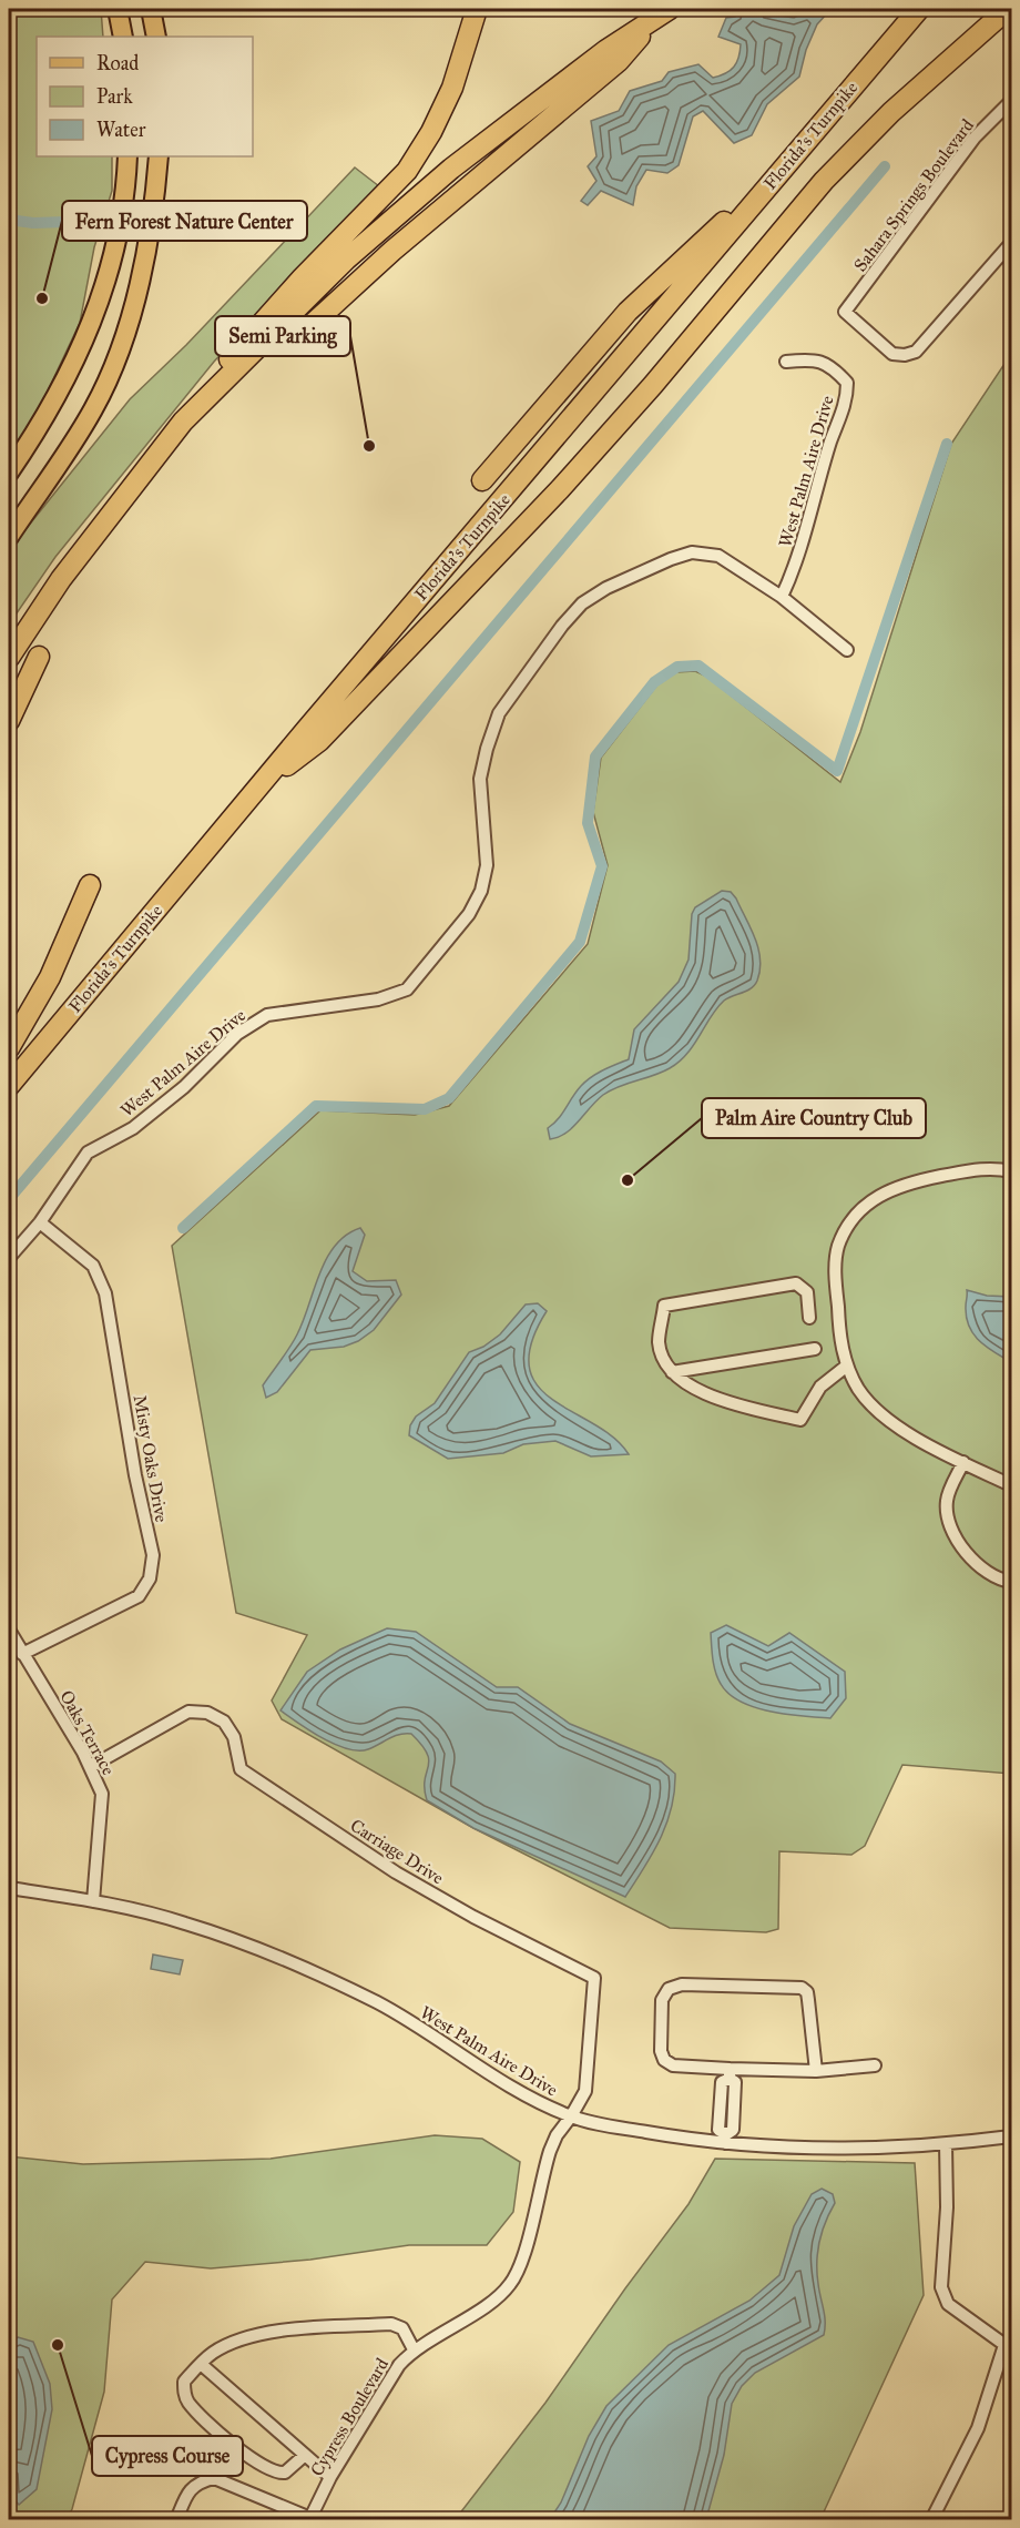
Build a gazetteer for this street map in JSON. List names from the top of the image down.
{
  "streets": {
    "highway": ["Florida's Turnpike"],
    "street": [
      "Sahara Springs Boulevard",
      "West Palm Aire Drive",
      "Misty Oaks Drive",
      "Oaks Terrace",
      "Carriage Drive",
      "Cypress Boulevard"
    ]
  },
  "crossings": [
    ["West Palm Aire Drive", "Misty Oaks Drive"],
    ["West Palm Aire Drive", "Oaks Terrace"],
    ["West Palm Aire Drive", "Carriage Drive"],
    ["West Palm Aire Drive", "Cypress Boulevard"],
    ["Misty Oaks Drive", "Oaks Terrace"],
    ["Oaks Terrace", "Carriage Drive"],
    ["Carriage Drive", "Cypress Boulevard"]
  ],
  "places": [
    "Fern Forest Nature Center",
    "Semi Parking",
    "Palm Aire Country Club",
    "Cypress Course"
  ],
  "legend": ["Road", "Park", "Water"]
}
